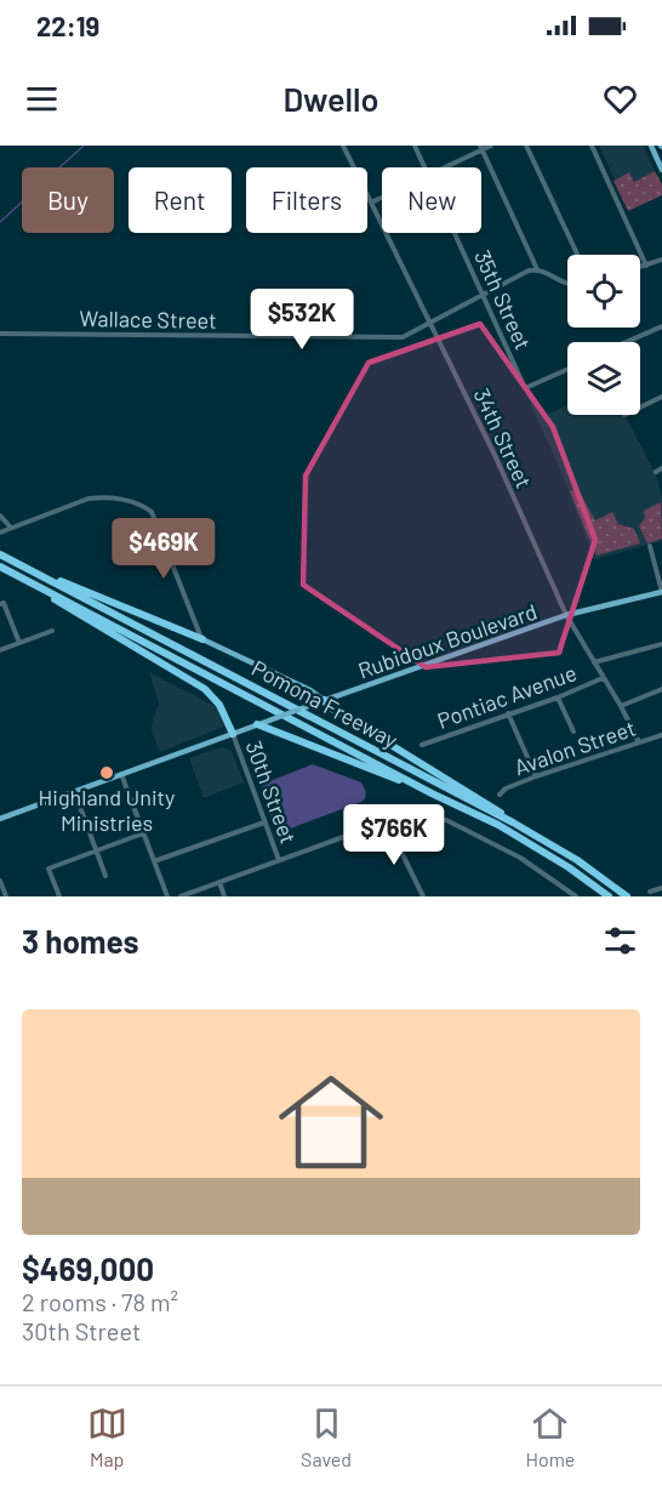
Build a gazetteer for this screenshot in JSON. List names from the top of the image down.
{
  "streets": {
    "highway": ["Pomona Freeway"],
    "main road": ["Rubidoux Boulevard"],
    "street": [
      "35th Street",
      "Wallace Street",
      "34th Street",
      "Pontiac Avenue",
      "Avalon Street",
      "30th Street"
    ]
  },
  "crossings": [
    ["35th Street", "Wallace Street"],
    ["Wallace Street", "34th Street"],
    ["34th Street", "Rubidoux Boulevard"],
    ["34th Street", "Pontiac Avenue"],
    ["34th Street", "Avalon Street"],
    ["Rubidoux Boulevard", "30th Street"]
  ],
  "places": ["Highland Unity Ministries"],
  "page": {
    "status": "22:19",
    "header": "Dwello",
    "chip": [
      "Buy",
      "Rent",
      "Filters",
      "New"
    ],
    "price": ["$532K", "$469K", "$766K"],
    "heading": "3 homes",
    "list": [
      {
        "name": "$469,000",
        "note": "2 rooms · 78 m² · 30th Street"
      }
    ],
    "tabs": ["Map", "Saved", "Home"]
  }
}
